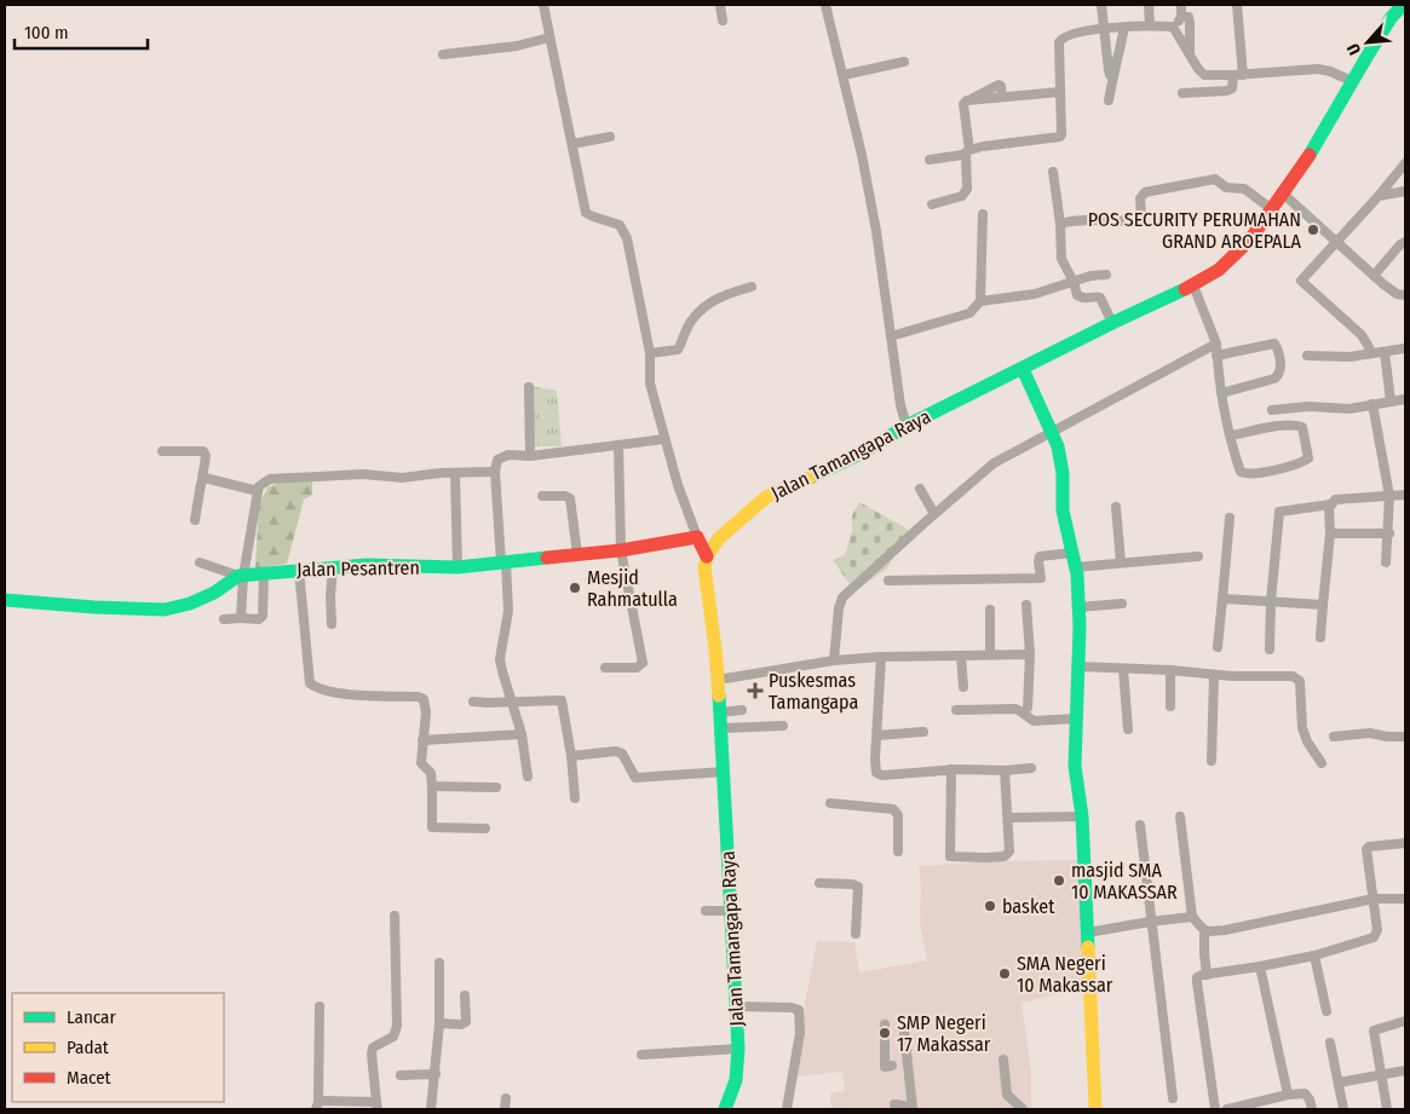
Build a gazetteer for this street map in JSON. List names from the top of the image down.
{
  "streets": {
    "main road": ["Jalan Tamangapa Raya", "Jalan Pesantren"]
  },
  "places": {
    "other": [
      "POS SECURITY PERUMAHAN GRAND AROEPALA",
      "Mesjid Rahmatulla",
      "masjid SMA 10 MAKASSAR",
      "basket",
      "SMA Negeri 10 Makassar",
      "SMP Negeri 17 Makassar"
    ],
    "health": ["Puskesmas Tamangapa"]
  },
  "legend": ["Lancar", "Padat", "Macet"],
  "scale_bar": "100 m",
  "north": "bottom left"
}
